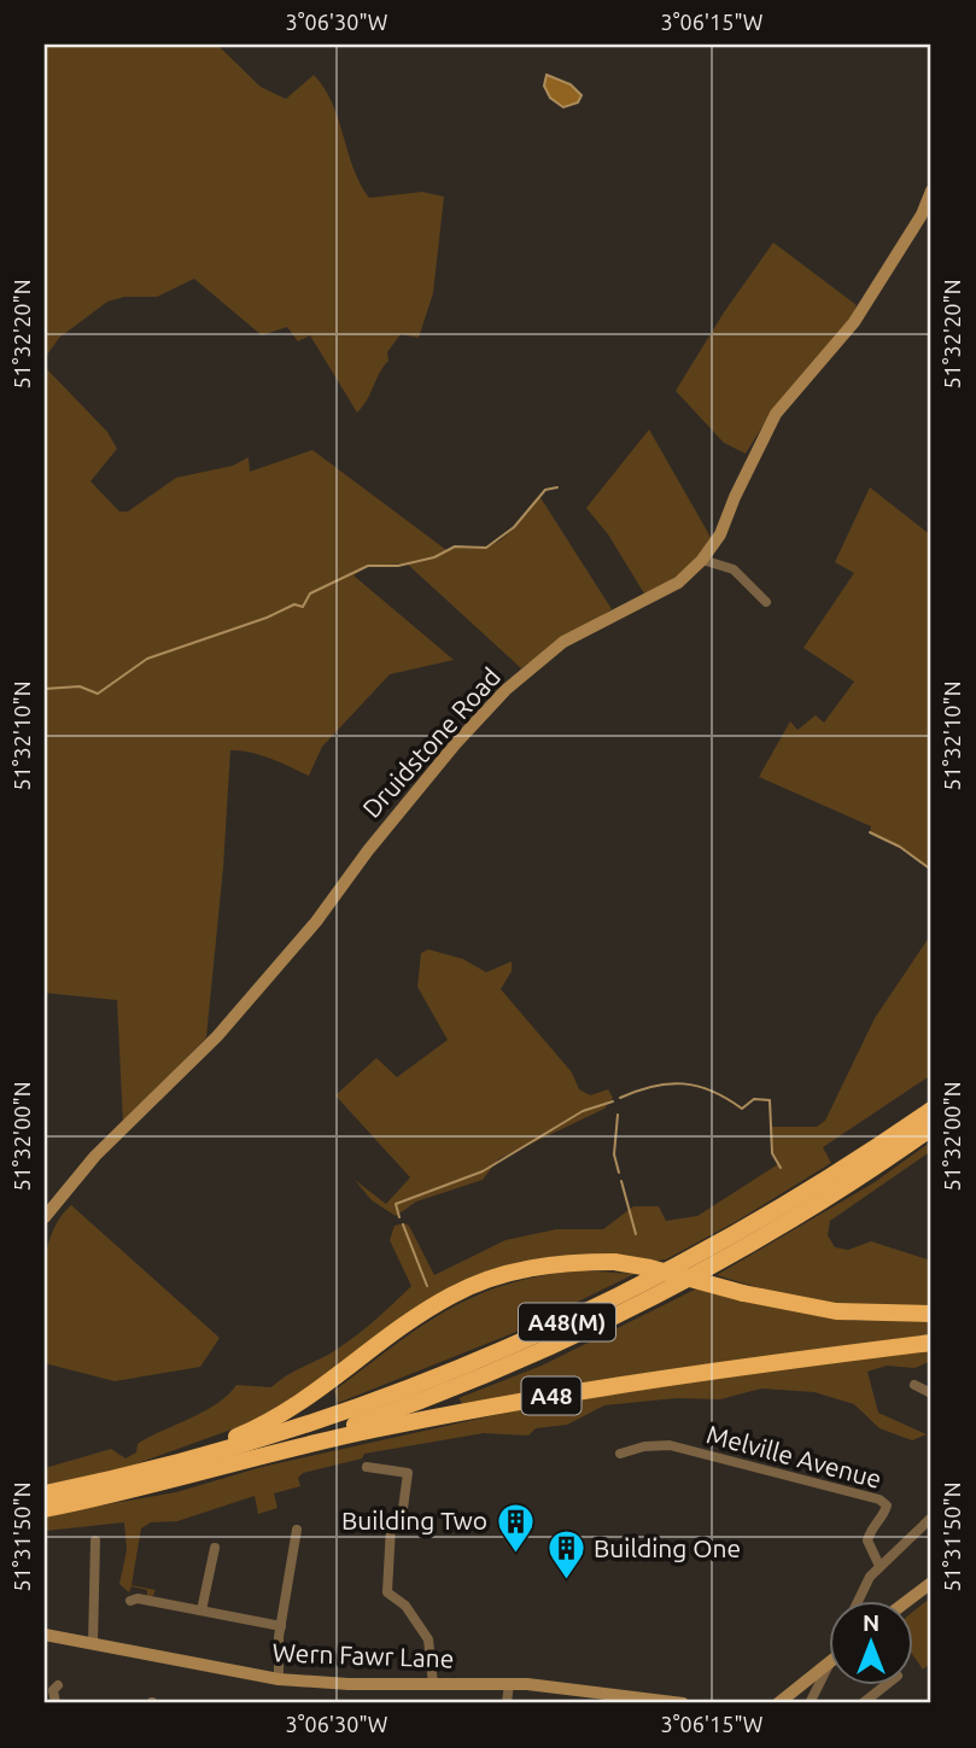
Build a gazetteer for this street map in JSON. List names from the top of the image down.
{
  "streets": {
    "highway": ["A48(M)", "A48"],
    "street": ["Druidstone Road", "Melville Avenue", "Wern Fawr Lane"]
  },
  "crossings": [
    ["A48(M)", "A48"]
  ],
  "places": {
    "building": ["Building Two", "Building One"]
  },
  "north": "top",
  "coordinates": [
    "3°06'30\"W",
    "3°06'15\"W",
    "51°32'20\"N",
    "51°32'10\"N",
    "51°32'00\"N",
    "51°31'50\"N"
  ]
}
